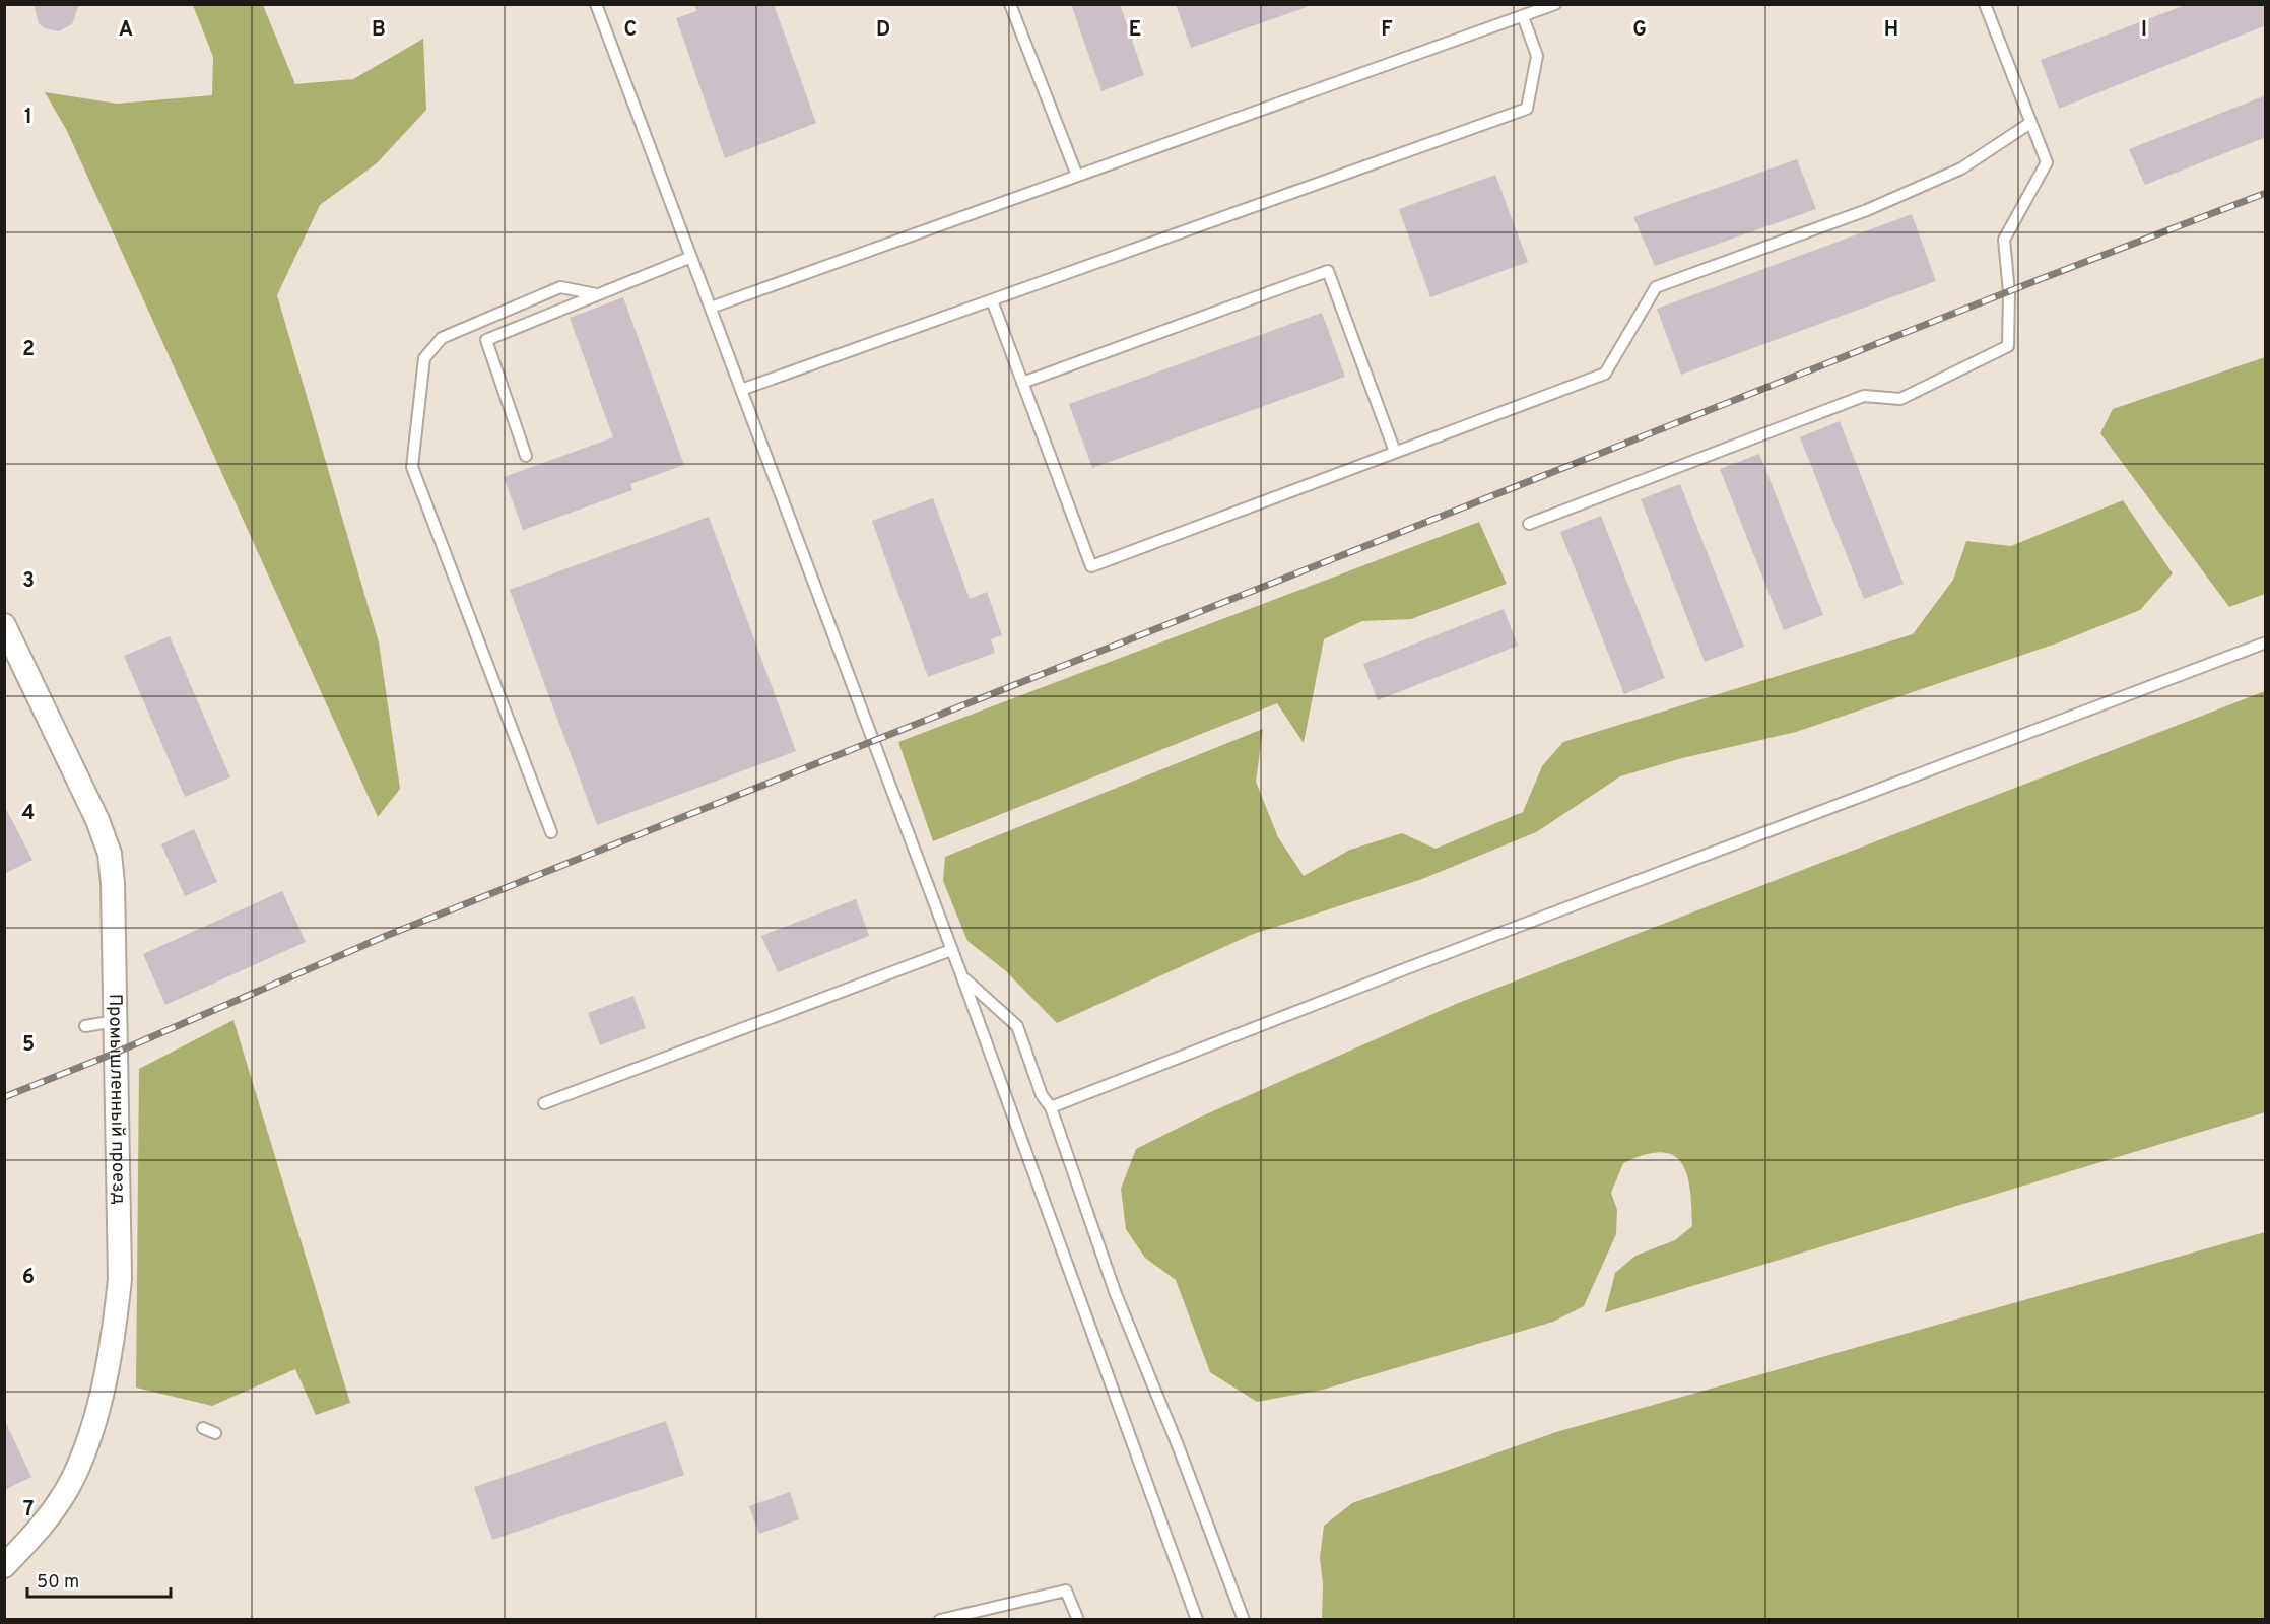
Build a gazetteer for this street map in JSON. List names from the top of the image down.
{
  "streets": {
    "street": ["Промышленный проезд"]
  },
  "scale_bar": "50 m",
  "grid": {
    "columns": [
      "A",
      "B",
      "C",
      "D",
      "E",
      "F",
      "G",
      "H",
      "I"
    ],
    "rows": [
      "1",
      "2",
      "3",
      "4",
      "5",
      "6",
      "7"
    ]
  }
}
